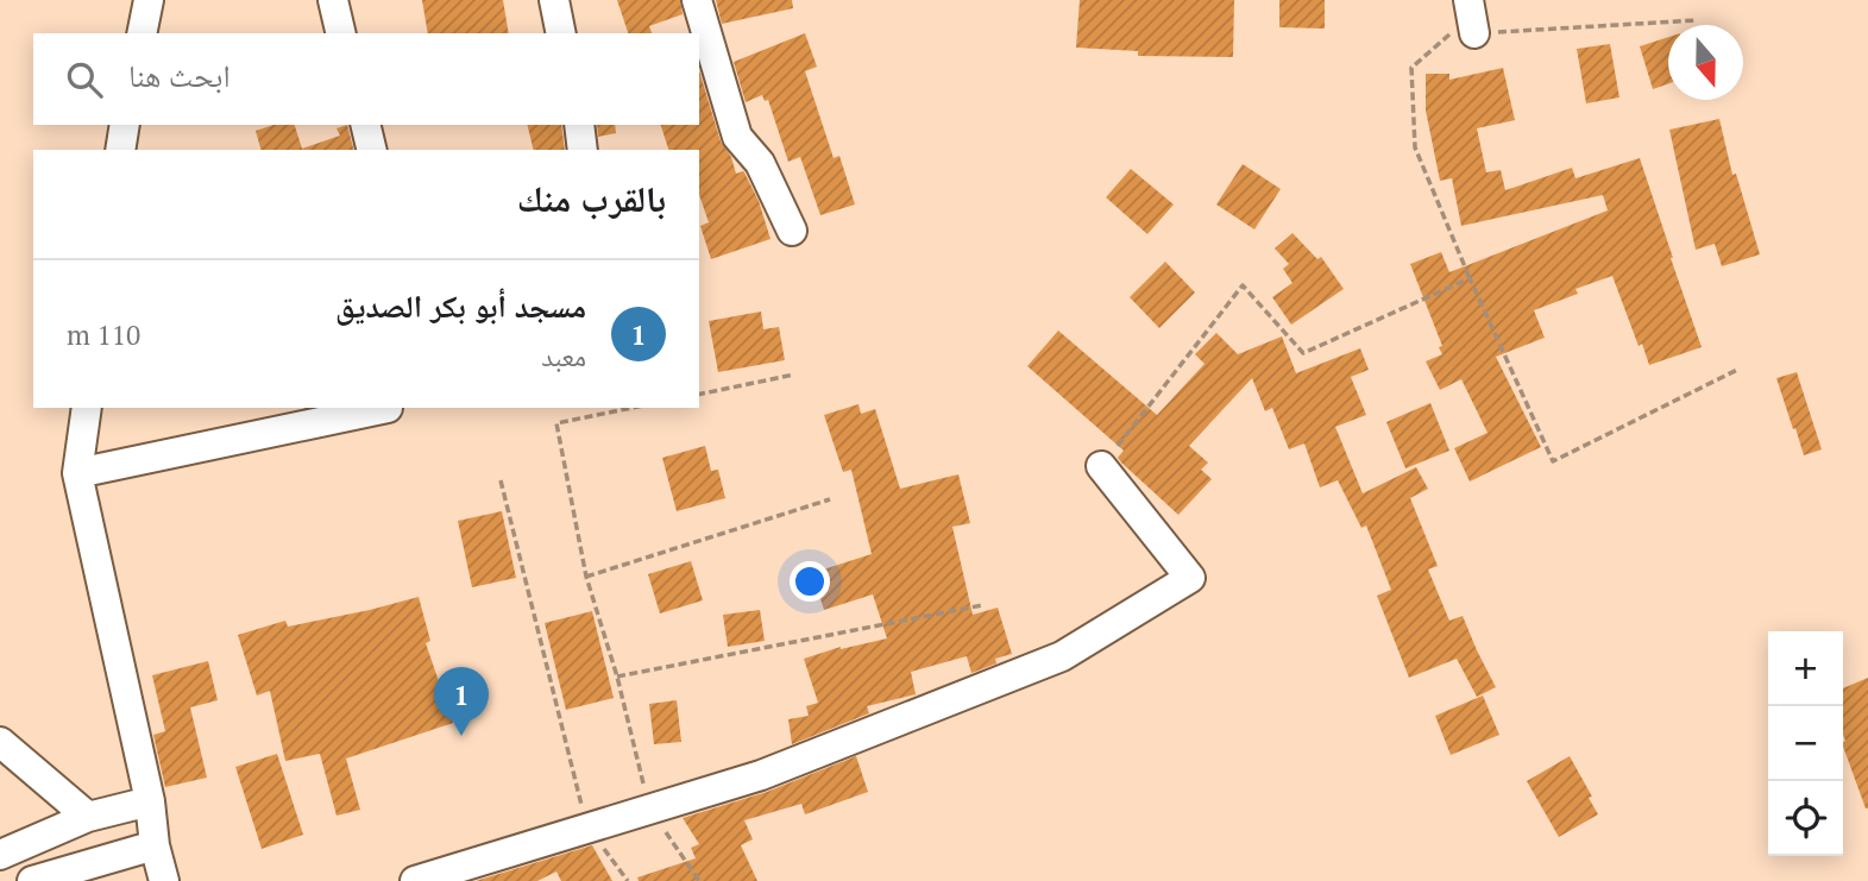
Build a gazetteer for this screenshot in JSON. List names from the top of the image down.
{
  "north": "bottom",
  "page": {
    "search": "ابحث هنا",
    "heading": "بالقرب منك",
    "list": [
      {
        "mark": "1",
        "name": "مسجد أبو بكر الصديق",
        "note": "معبد",
        "value": "110 m"
      }
    ],
    "map_buttons": ["+", "−"],
    "pins": "1"
  }
}
